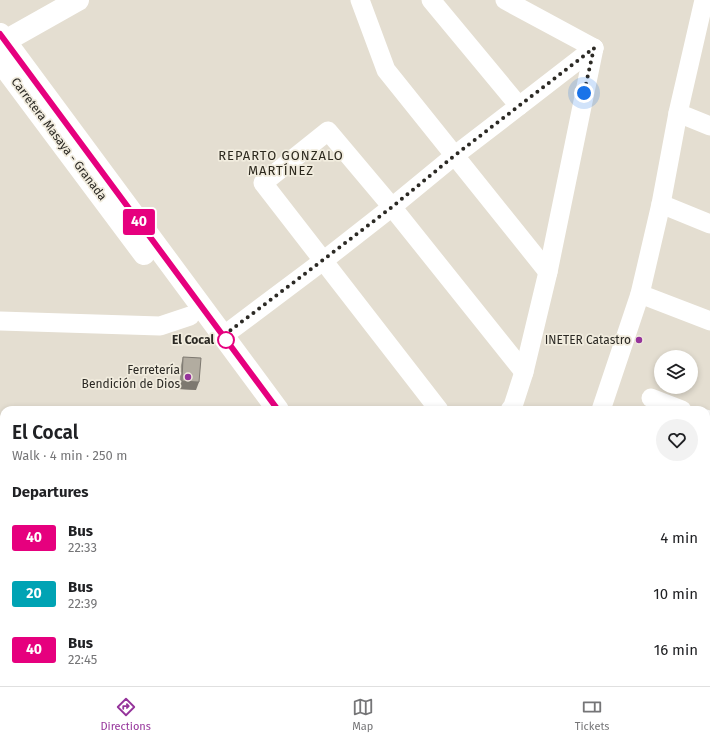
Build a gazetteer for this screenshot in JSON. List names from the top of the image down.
{
  "streets": {
    "main road": ["Carretera Masaya - Granada"]
  },
  "districts": ["REPARTO GONZALO MARTÍNEZ"],
  "places": ["El Cocal", "INETER Catastro", "Ferretería Bendición de Dios"],
  "lines": ["bus line 40"],
  "page": {
    "on_map": "40",
    "heading": [
      ["El Cocal", "Walk · 4 min · 250 m"],
      "Departures"
    ],
    "list": [
      {
        "mark": "40",
        "name": "Bus",
        "note": "22:33",
        "value": "4 min"
      },
      {
        "mark": "20",
        "name": "Bus",
        "note": "22:39",
        "value": "10 min"
      },
      {
        "mark": "40",
        "name": "Bus",
        "note": "22:45",
        "value": "16 min"
      }
    ],
    "tabs": ["Directions", "Map", "Tickets"]
  }
}
